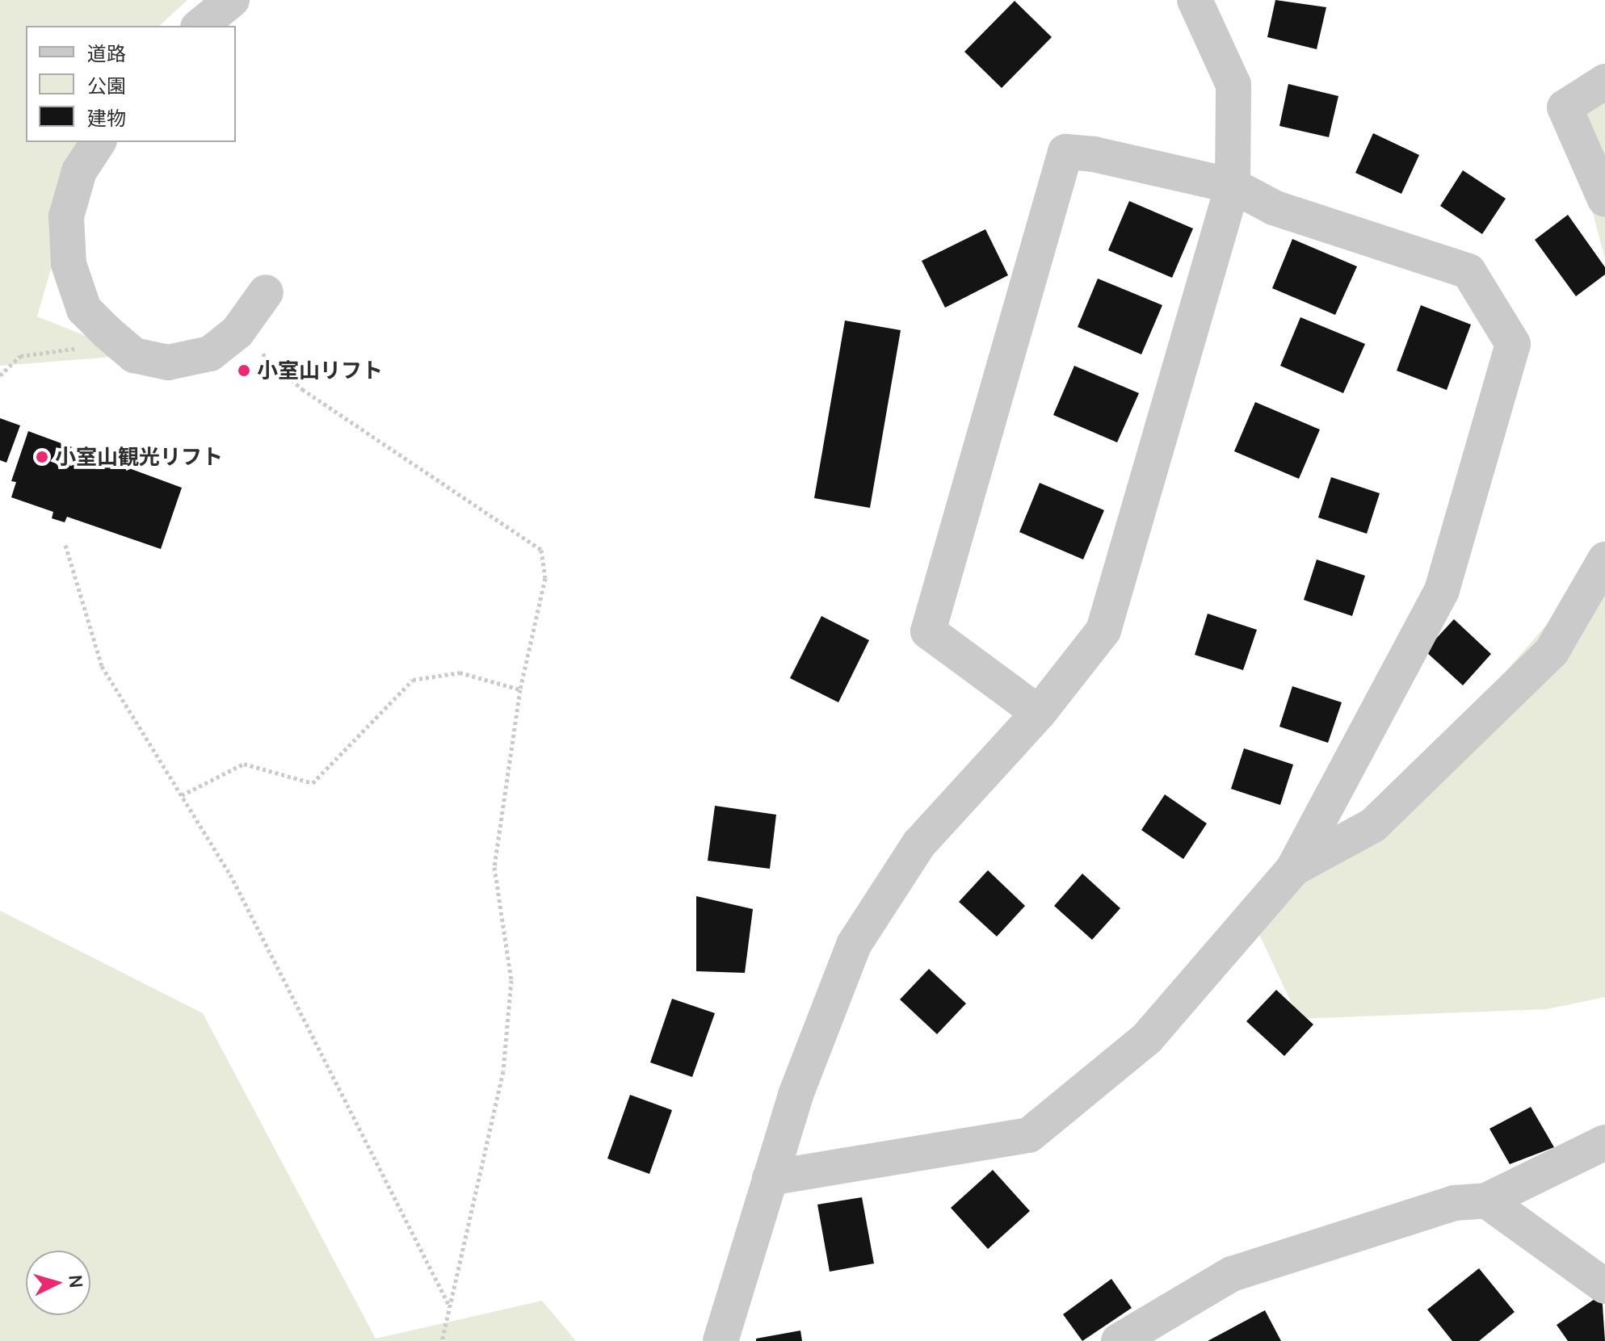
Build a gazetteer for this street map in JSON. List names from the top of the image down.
{
  "places": ["小室山リフト", "小室山観光リフト"],
  "legend": ["道路", "公園", "建物"],
  "north": "right"
}
